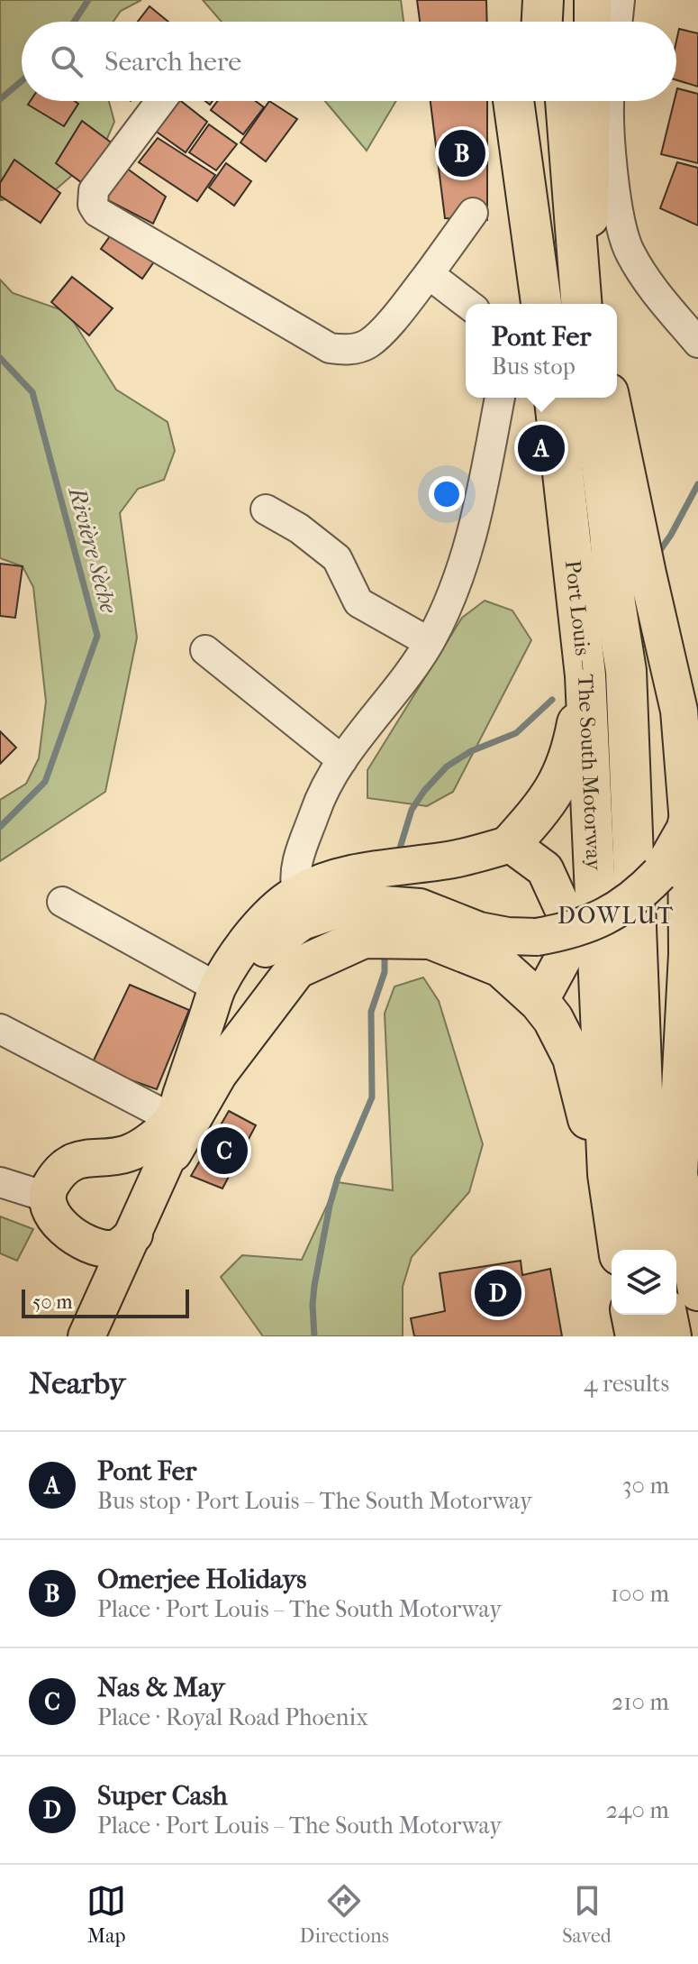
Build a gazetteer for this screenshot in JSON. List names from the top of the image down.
{
  "streets": {
    "highway": ["Port Louis – The South Motorway"]
  },
  "districts": ["DOWLUT"],
  "water": ["Rivière Sèche"],
  "scale_bar": "50 m",
  "page": {
    "search": "Search here",
    "pins": [
      "B",
      "A",
      "C",
      "D"
    ],
    "popup": ["Pont Fer", "Bus stop"],
    "scale": "50 m",
    "heading": ["Nearby", "4 results"],
    "list": [
      {
        "mark": "A",
        "name": "Pont Fer",
        "note": "Bus stop · Port Louis – The South Motorway",
        "value": "30 m"
      },
      {
        "mark": "B",
        "name": "Omerjee Holidays",
        "note": "Place · Port Louis – The South Motorway",
        "value": "100 m"
      },
      {
        "mark": "C",
        "name": "Nas & May",
        "note": "Place · Royal Road Phoenix",
        "value": "210 m"
      },
      {
        "mark": "D",
        "name": "Super Cash",
        "note": "Place · Port Louis – The South Motorway",
        "value": "240 m"
      }
    ],
    "nav": ["Map", "Directions", "Saved"]
  }
}
